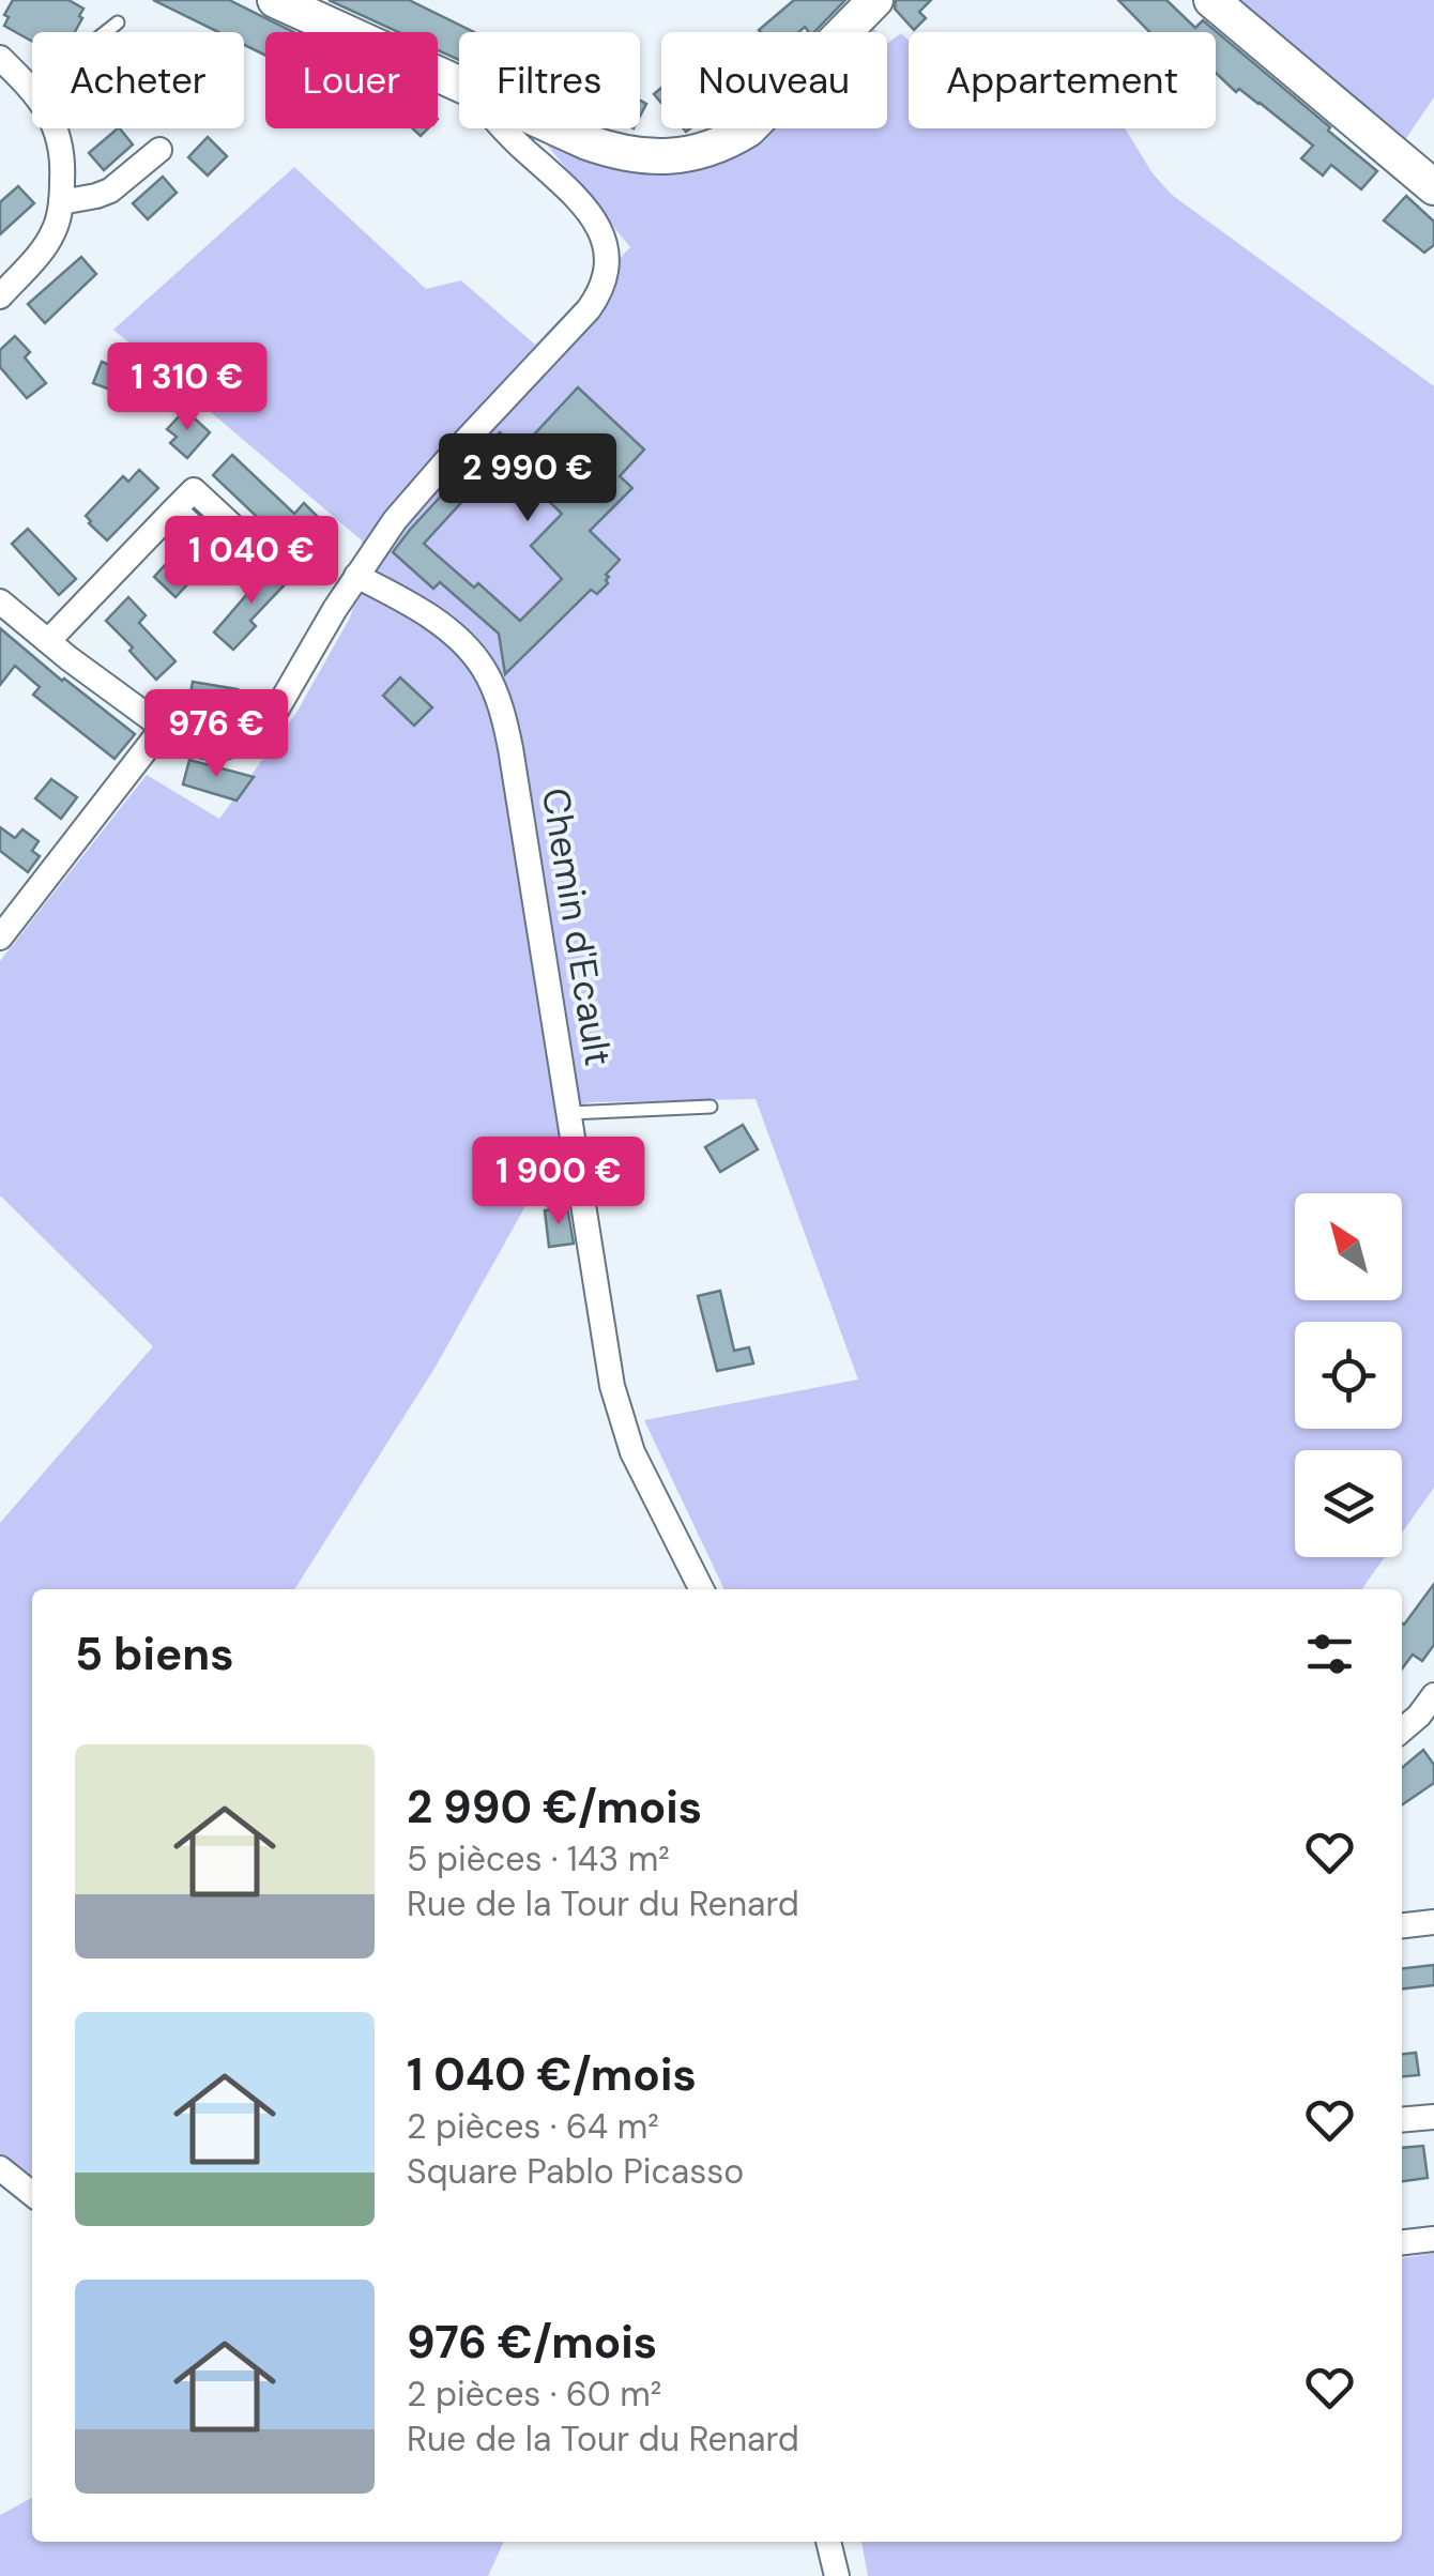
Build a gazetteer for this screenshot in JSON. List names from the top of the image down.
{
  "streets": {
    "street": ["Chemin d'Ecault"]
  },
  "north": "top left",
  "page": {
    "chip": [
      "Acheter",
      "Louer",
      "Filtres",
      "Nouveau",
      "Appartement"
    ],
    "price": [
      "1 310 €",
      "2 990 €",
      "1 040 €",
      "976 €",
      "1 900 €"
    ],
    "heading": "5 biens",
    "list": [
      {
        "name": "2 990 €/mois",
        "note": "5 pièces · 143 m² · Rue de la Tour du Renard"
      },
      {
        "name": "1 040 €/mois",
        "note": "2 pièces · 64 m² · Square Pablo Picasso"
      },
      {
        "name": "976 €/mois",
        "note": "2 pièces · 60 m² · Rue de la Tour du Renard"
      }
    ]
  }
}
